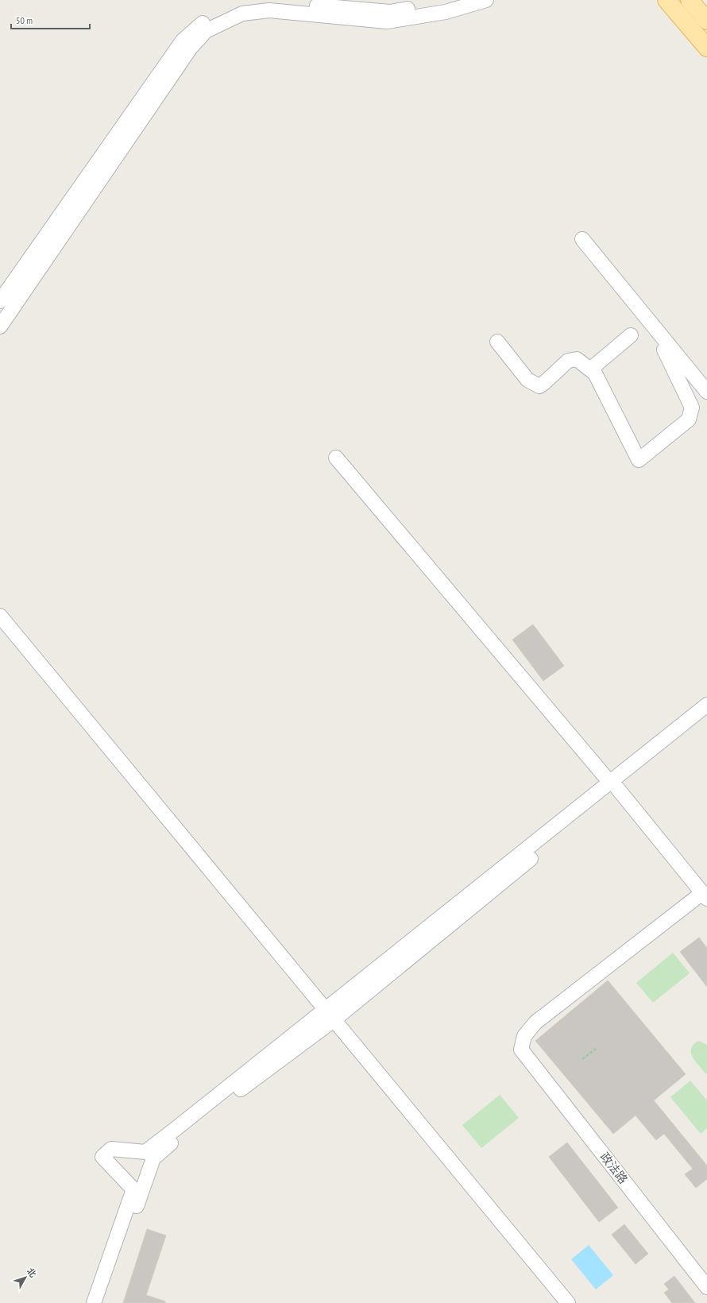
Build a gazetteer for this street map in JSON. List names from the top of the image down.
{
  "streets": {
    "street": ["政法路"]
  },
  "scale_bar": "50 m",
  "north": "top right"
}
